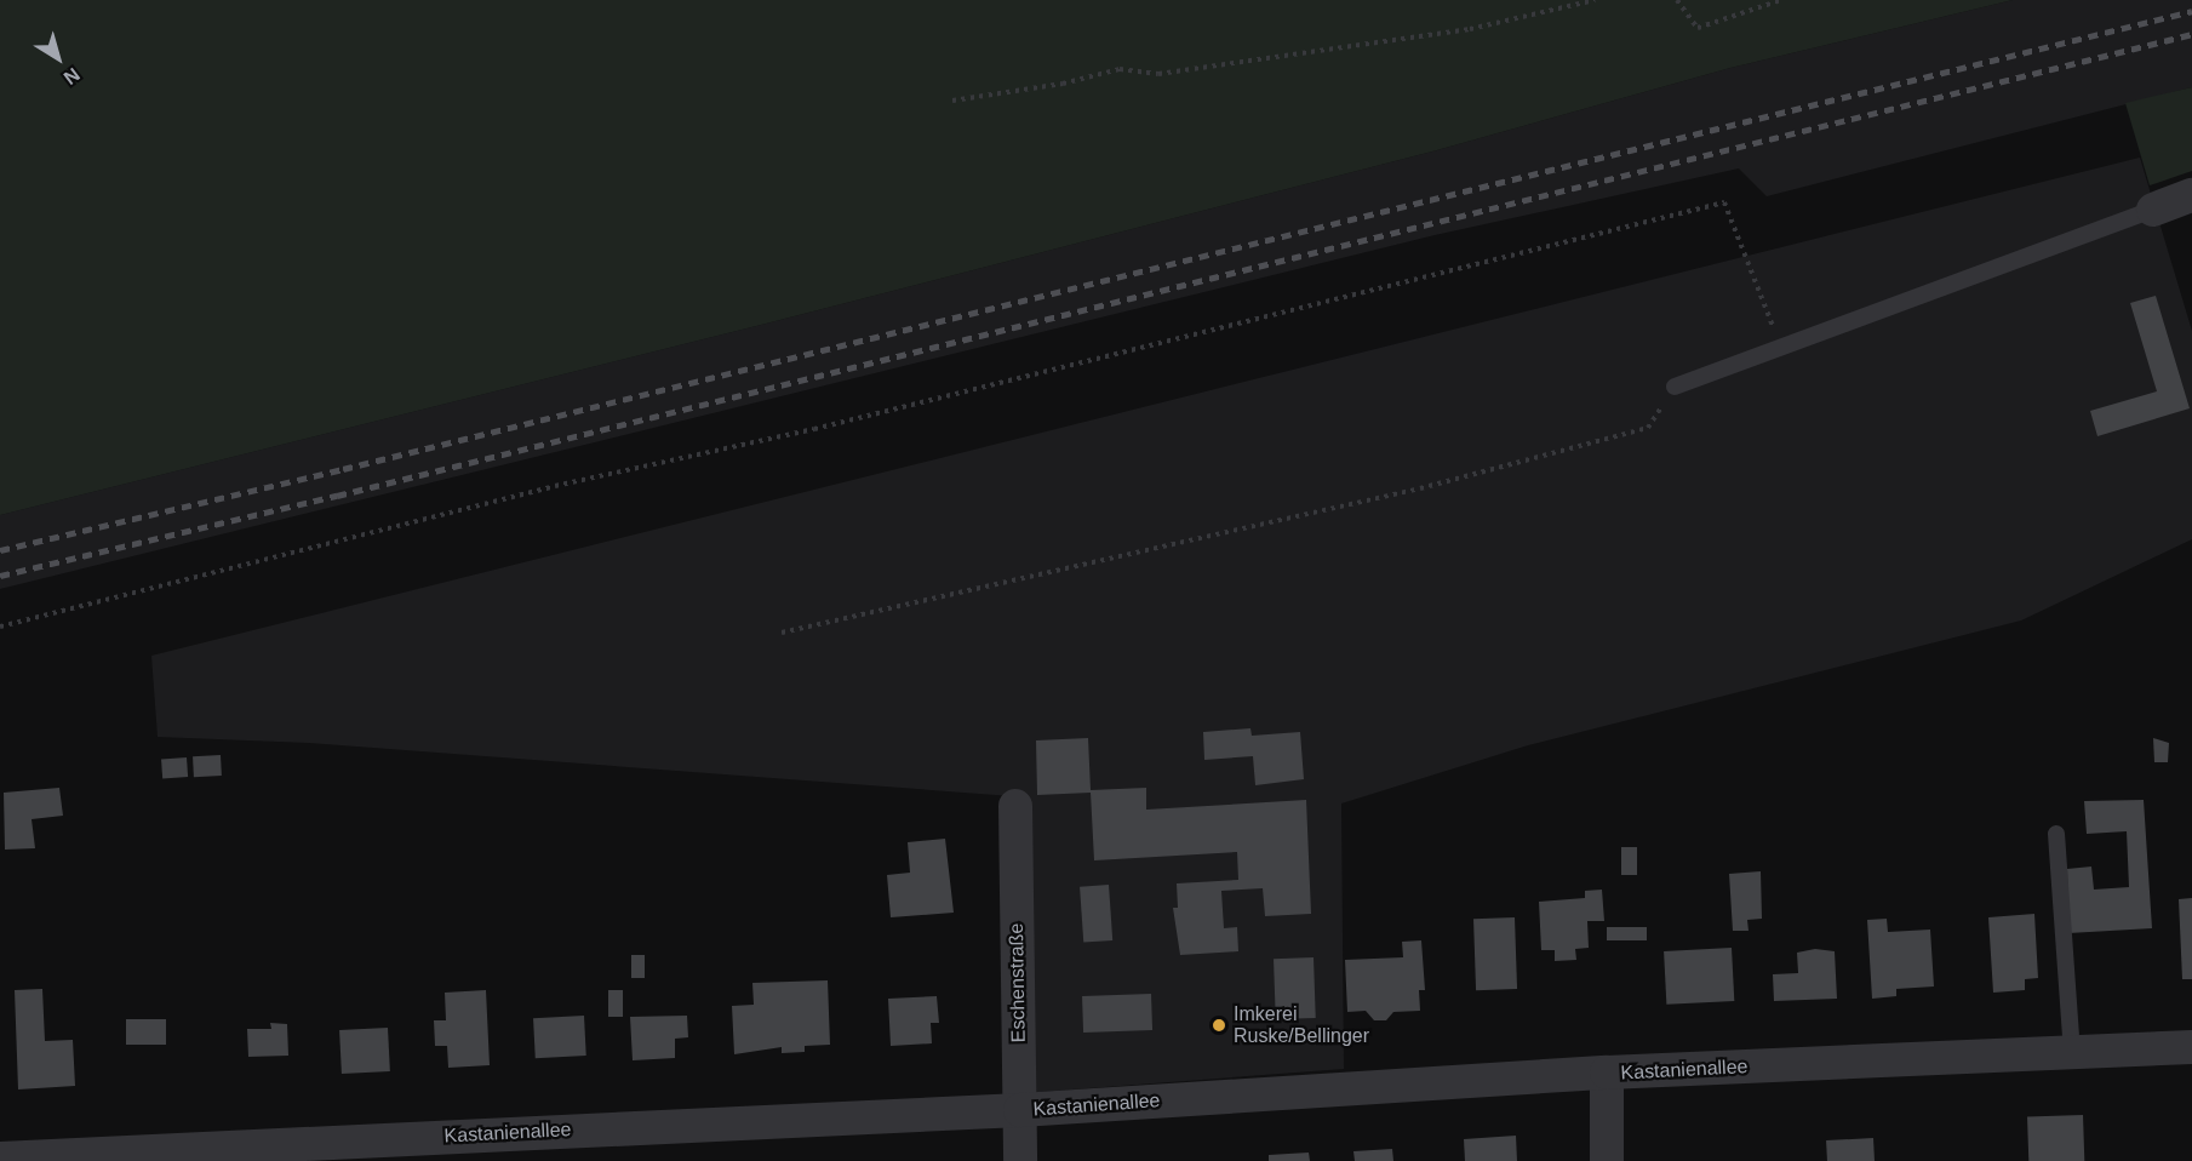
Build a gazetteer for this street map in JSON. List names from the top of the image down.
{
  "streets": {
    "street": ["Eschenstraße", "Kastanienallee"]
  },
  "crossings": [
    ["Eschenstraße", "Kastanienallee"]
  ],
  "places": ["Imkerei Ruske/Bellinger"],
  "north": "bottom right"
}
